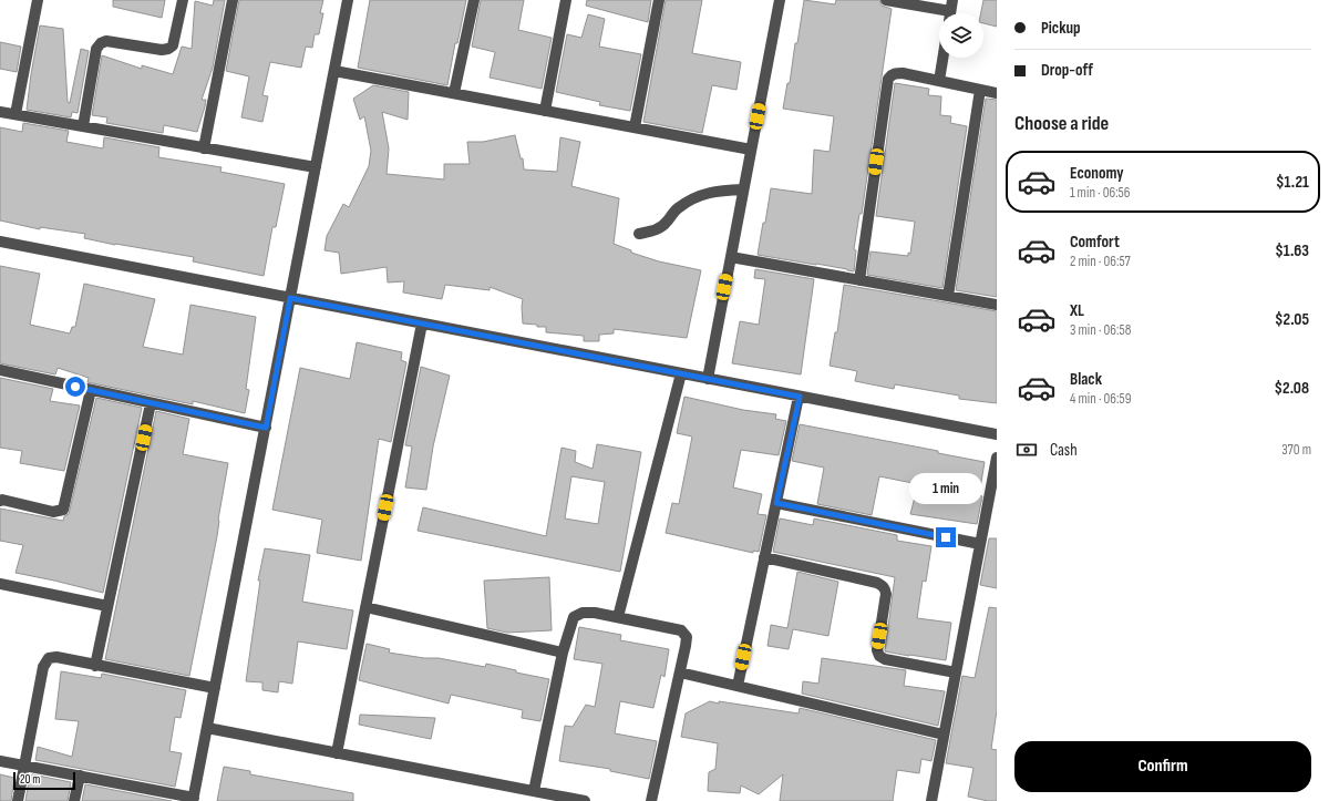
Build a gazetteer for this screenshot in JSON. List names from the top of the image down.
{
  "scale_bar": "20 m",
  "page": {
    "banner": ["Pickup", "Drop-off"],
    "heading": "Choose a ride",
    "list": [
      {
        "name": "Economy",
        "note": "1 min · 06:56",
        "value": "$1.21"
      },
      {
        "name": "Comfort",
        "note": "2 min · 06:57",
        "value": "$1.63"
      },
      {
        "name": "XL",
        "note": "3 min · 06:58",
        "value": "$2.05"
      },
      {
        "name": "Black",
        "note": "4 min · 06:59",
        "value": "$2.08"
      }
    ],
    "pay": ["Cash", "370 m"],
    "bubble": "1 min",
    "buttons": "Confirm",
    "scale": "20 m"
  }
}
